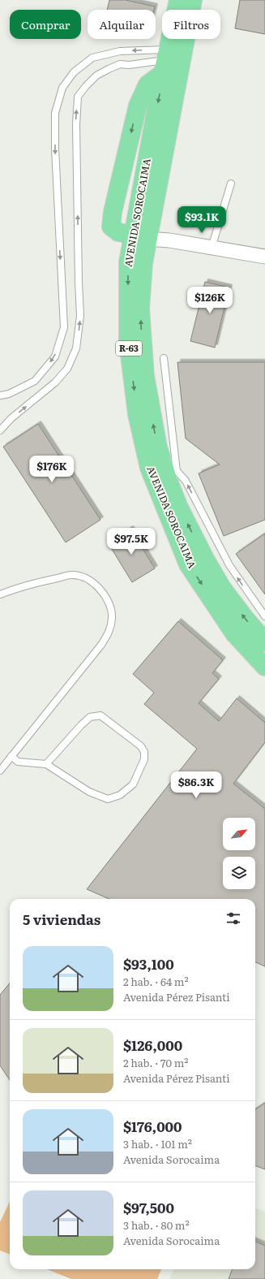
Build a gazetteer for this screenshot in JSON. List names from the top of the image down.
{
  "streets": {
    "main road": ["AVENIDA SOROCAIMA", "R-63"]
  },
  "north": "top right",
  "page": {
    "chip": ["Comprar", "Alquilar", "Filtros"],
    "price": [
      "$93.1K",
      "$126K",
      "$176K",
      "$97.5K",
      "$86.3K"
    ],
    "heading": "5 viviendas",
    "list": [
      {
        "name": "$93,100",
        "note": "2 hab. · 64 m² · Avenida Pérez Pisanti"
      },
      {
        "name": "$126,000",
        "note": "2 hab. · 70 m² · Avenida Pérez Pisanti"
      },
      {
        "name": "$176,000",
        "note": "3 hab. · 101 m² · Avenida Sorocaima"
      },
      {
        "name": "$97,500",
        "note": "3 hab. · 80 m² · Avenida Sorocaima"
      }
    ]
  }
}
